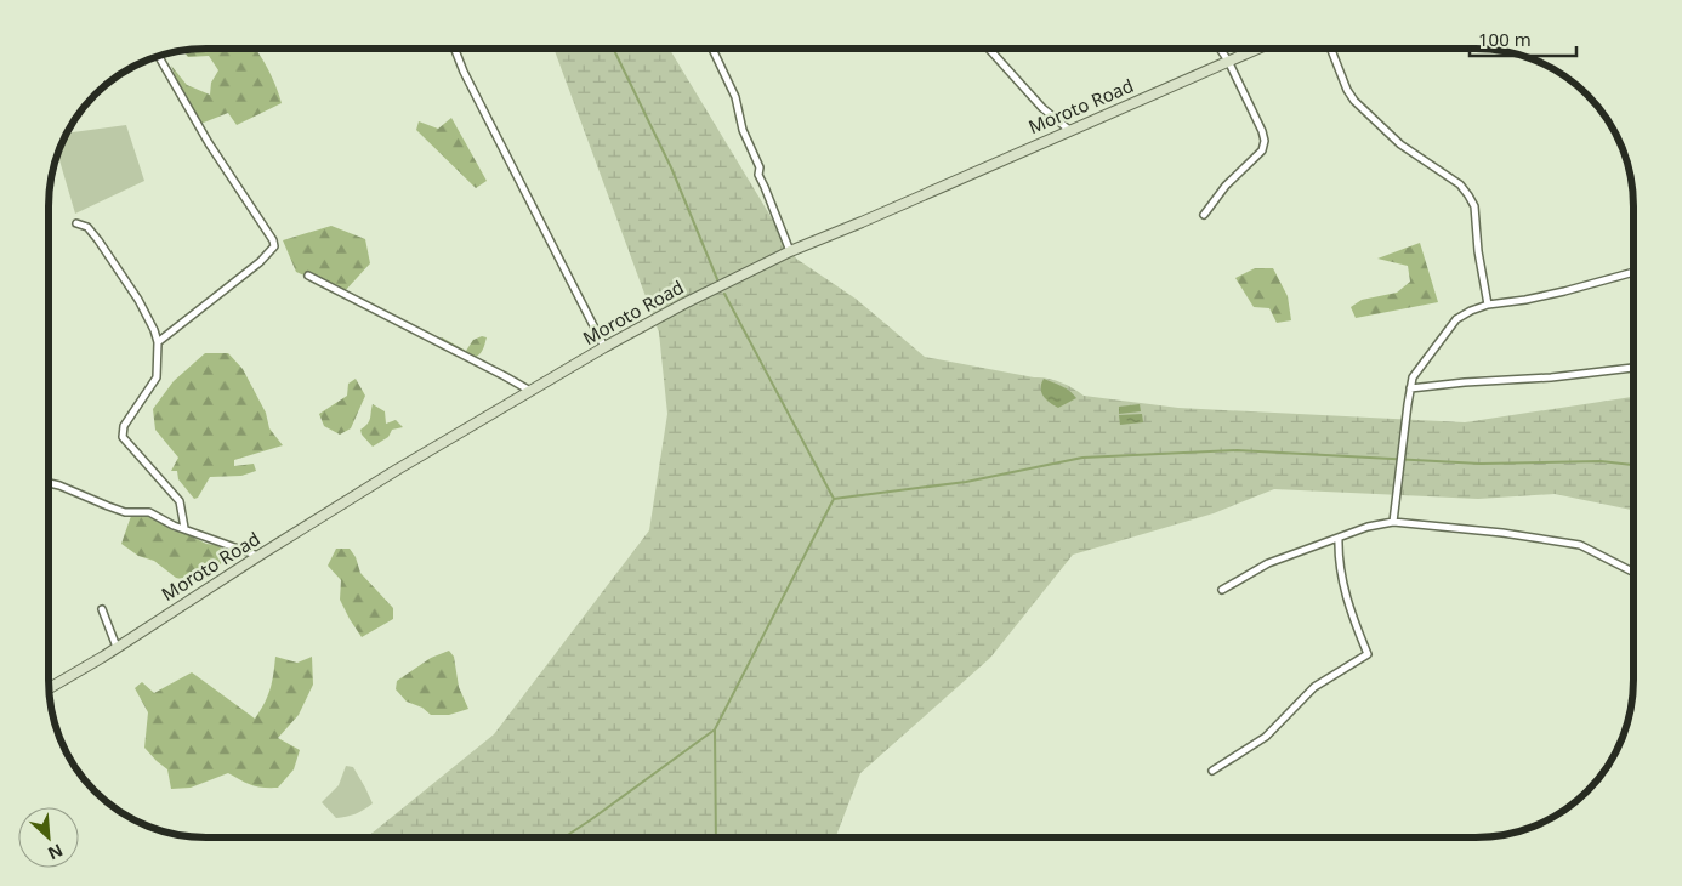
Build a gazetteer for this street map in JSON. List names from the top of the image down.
{
  "streets": {
    "main road": ["Moroto Road"]
  },
  "scale_bar": "100 m",
  "north": "bottom right"
}
